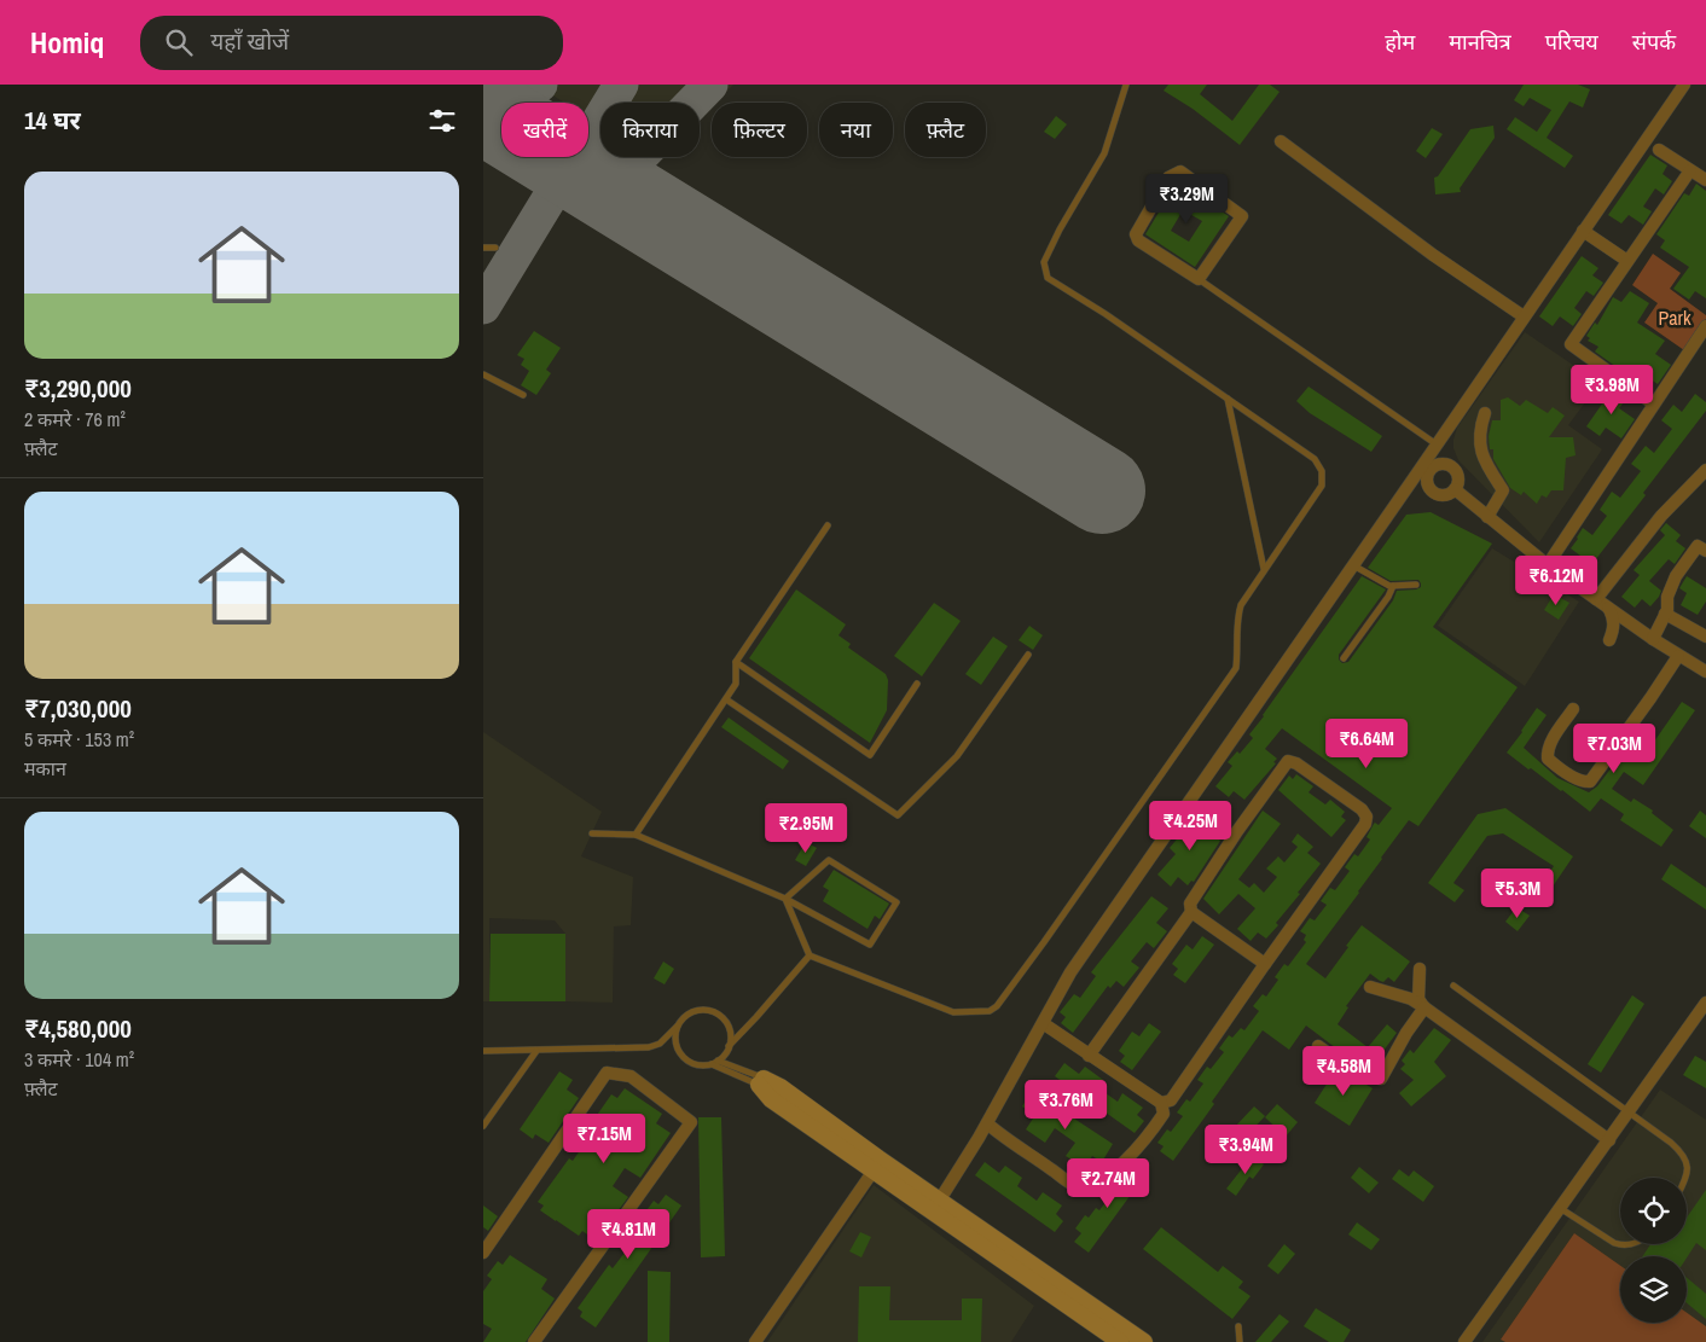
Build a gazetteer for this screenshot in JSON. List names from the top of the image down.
{
  "parks": ["Park"],
  "page": {
    "header": "Homiq",
    "search": "यहाँ खोजें",
    "nav": [
      "होम",
      "मानचित्र",
      "परिचय",
      "संपर्क"
    ],
    "heading": "14 घर",
    "chip": [
      "खरीदें",
      "किराया",
      "फ़िल्टर",
      "नया",
      "फ़्लैट"
    ],
    "list": [
      {
        "name": "₹3,290,000",
        "note": "2 कमरे · 76 m² · फ़्लैट"
      },
      {
        "name": "₹7,030,000",
        "note": "5 कमरे · 153 m² · मकान"
      },
      {
        "name": "₹4,580,000",
        "note": "3 कमरे · 104 m² · फ़्लैट"
      }
    ],
    "price": [
      "₹3.29M",
      "₹3.98M",
      "₹6.12M",
      "₹6.64M",
      "₹7.03M",
      "₹4.25M",
      "₹2.95M",
      "₹5.3M",
      "₹4.58M",
      "₹3.76M",
      "₹7.15M",
      "₹3.94M",
      "₹2.74M",
      "₹4.81M"
    ]
  }
}
